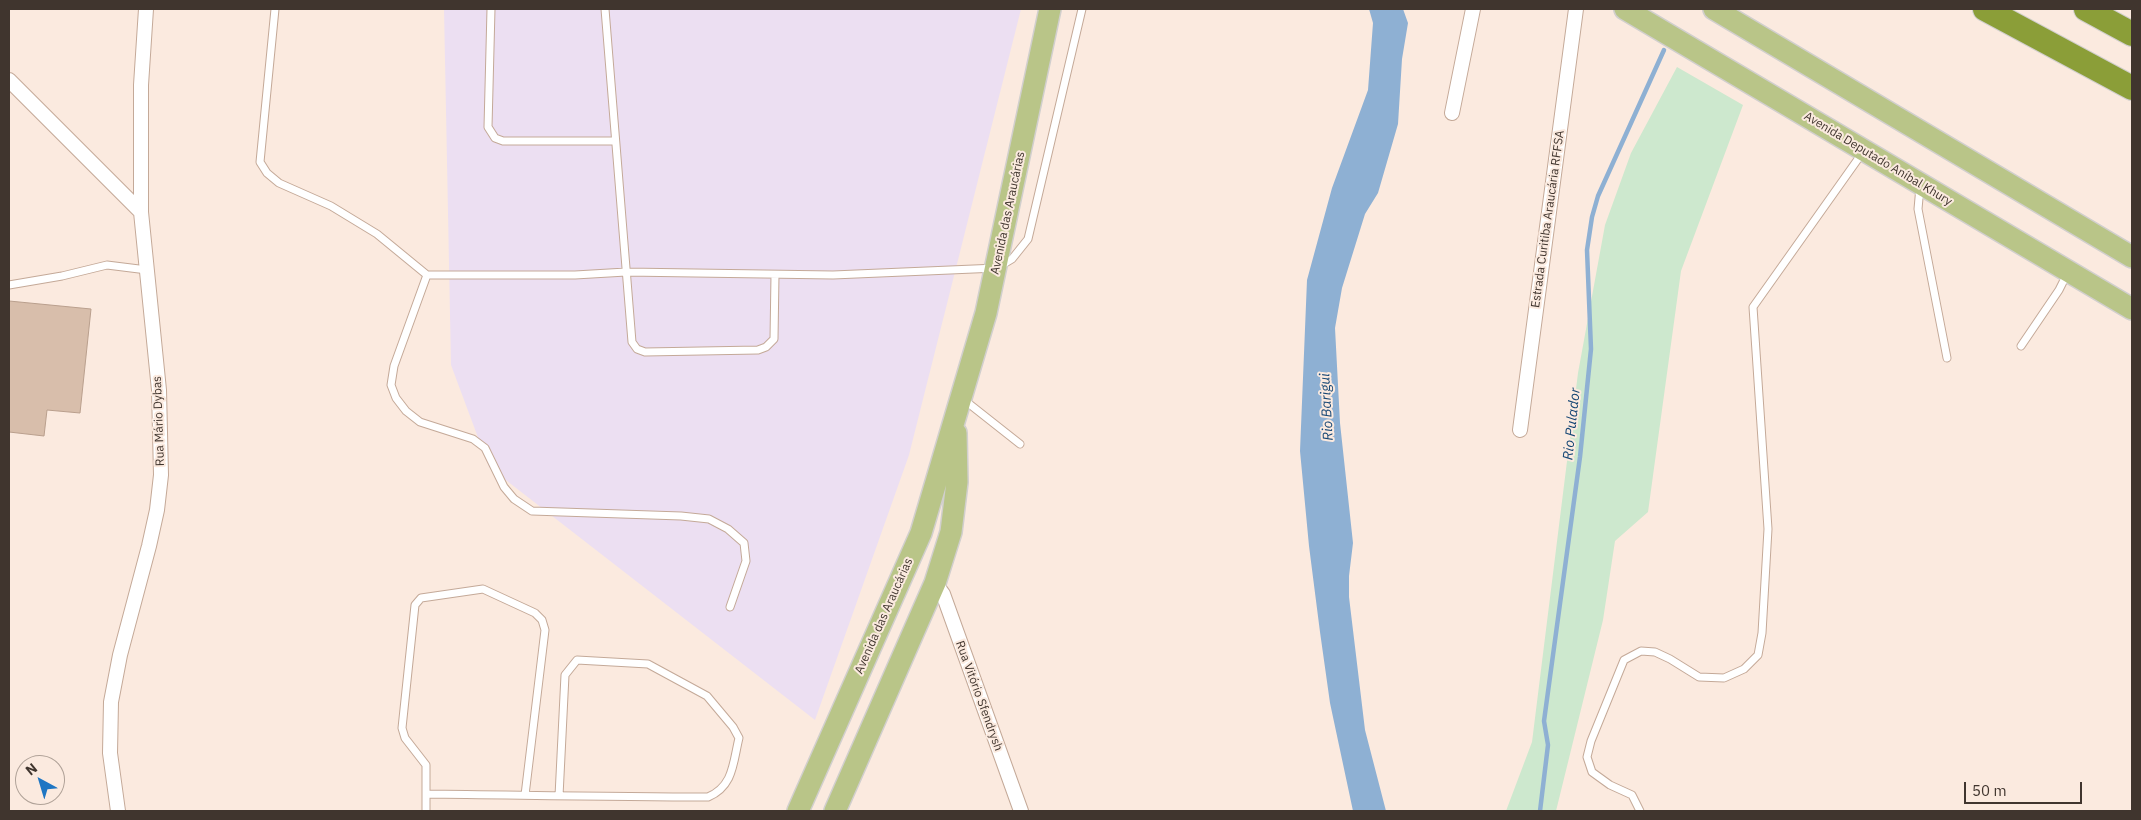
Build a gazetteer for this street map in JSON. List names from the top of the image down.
{
  "streets": {
    "main road": ["Avenida Deputado Aníbal Khury", "Avenida das Araucárias"],
    "street": ["Estrada Curitiba Araucária RFFSA", "Rua Mário Dybas", "Rua Vitório Sfendrysh"]
  },
  "crossings": [
    ["Avenida das Araucárias", "Rua Vitório Sfendrysh"]
  ],
  "water": ["Rio Barigui", "Rio Pulador"],
  "scale_bar": "50 m",
  "north": "top left"
}
